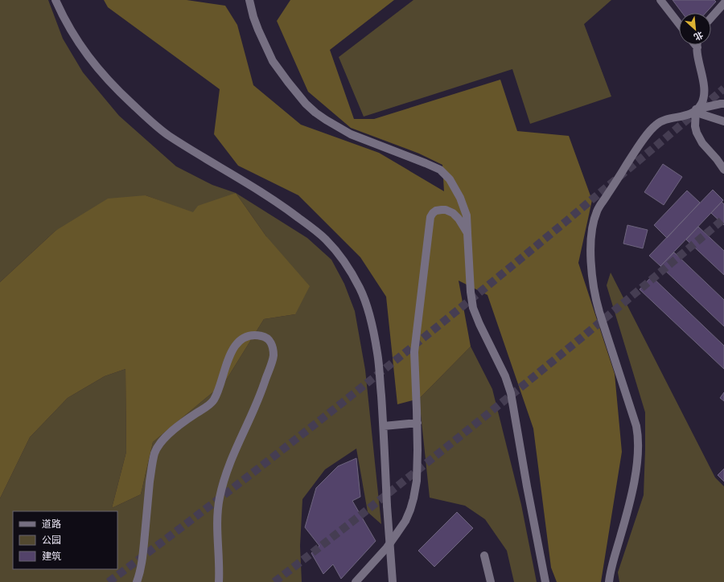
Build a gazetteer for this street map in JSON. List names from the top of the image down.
{
  "legend": ["道路", "公园", "建筑"],
  "north": "bottom right"
}
